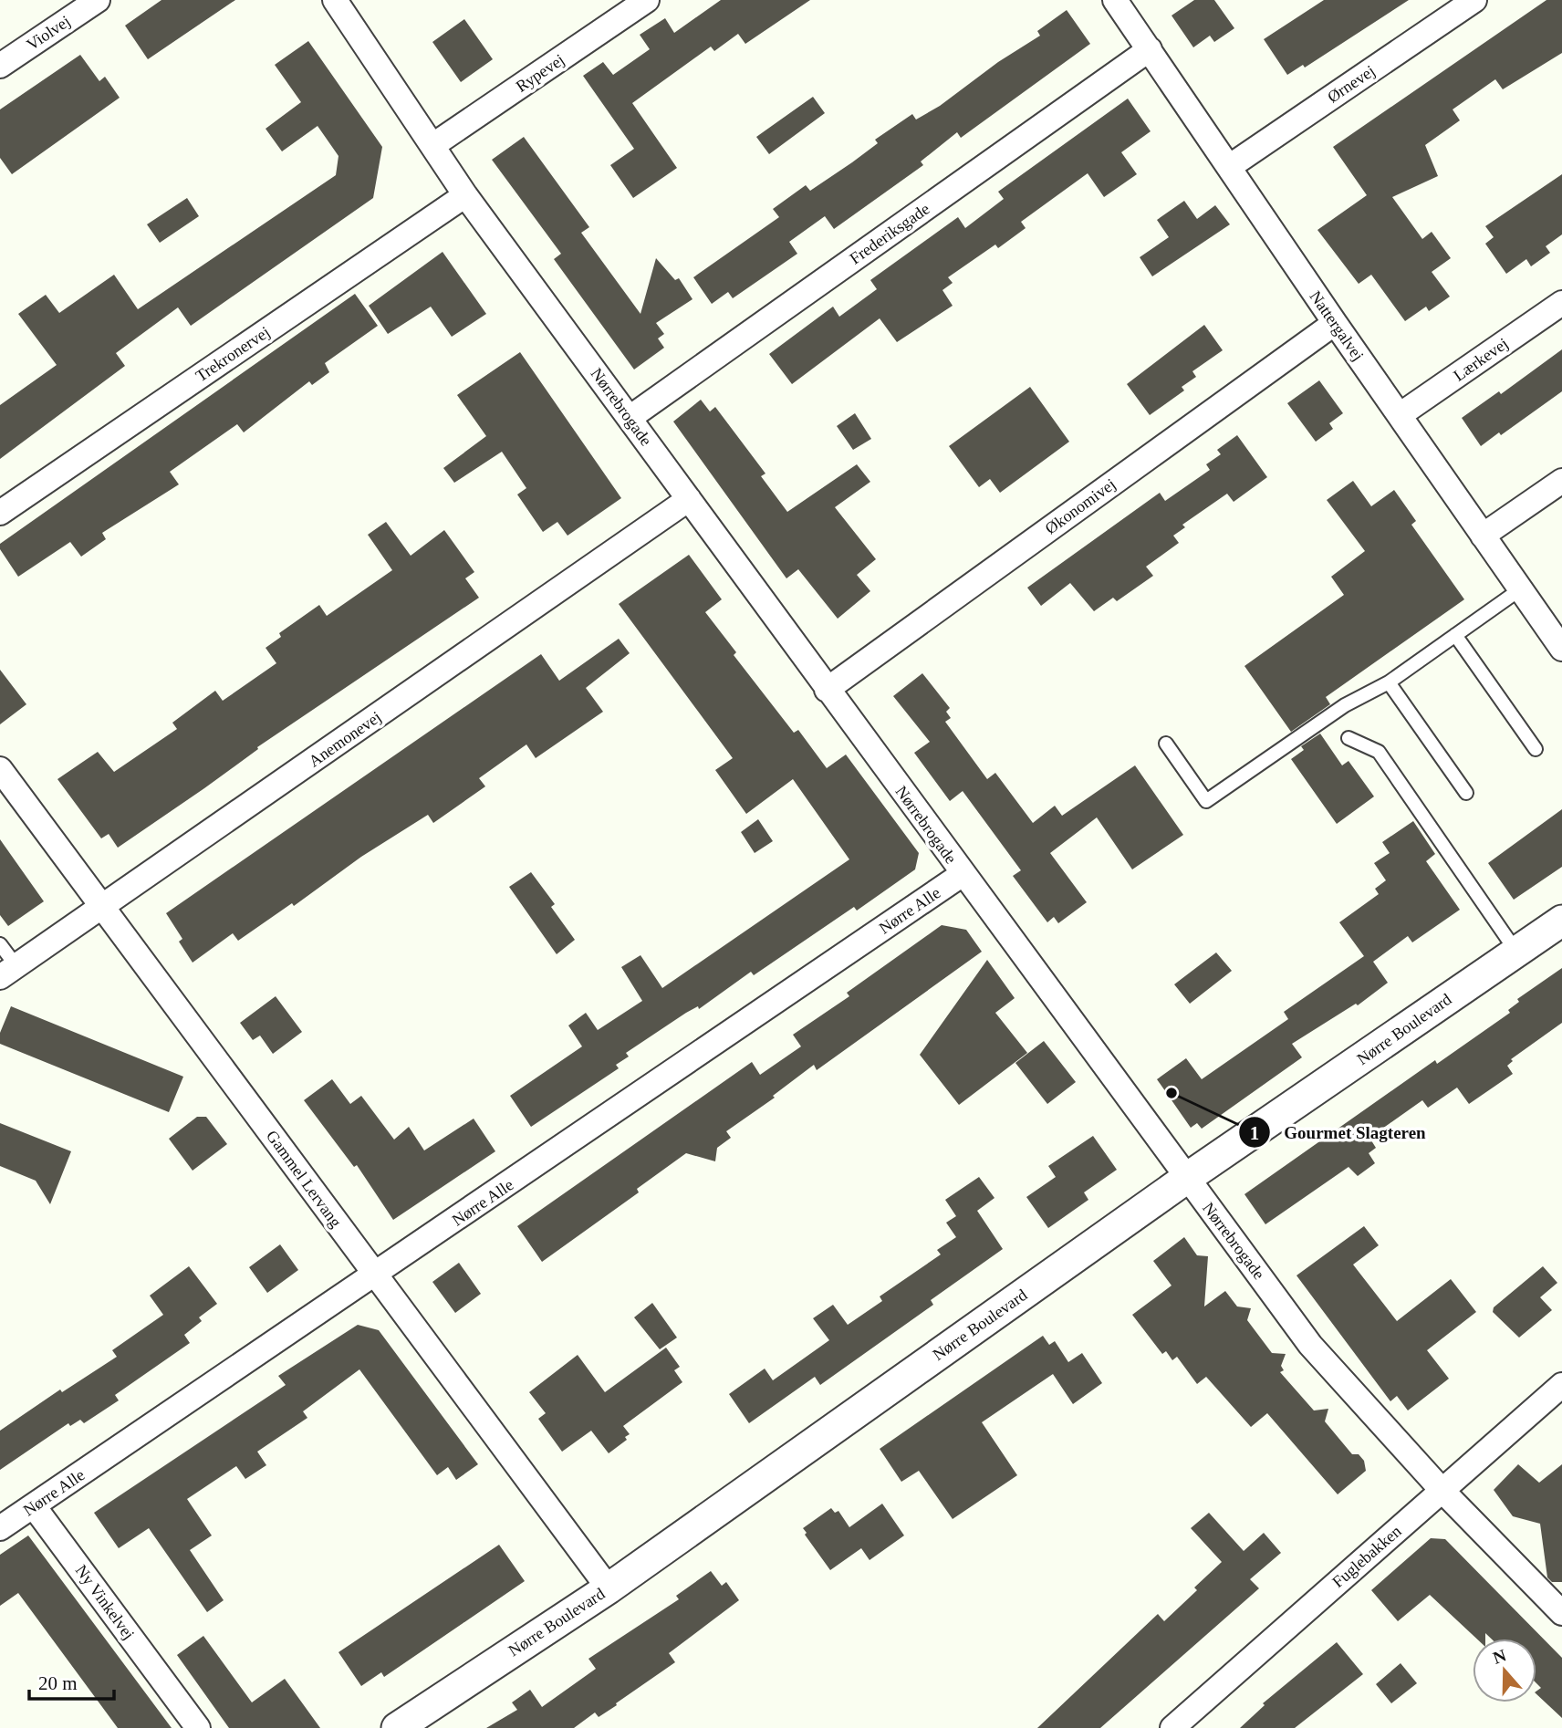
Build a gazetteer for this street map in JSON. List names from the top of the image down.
{
  "streets": {
    "street": [
      "Violvej",
      "Rypevej",
      "Ørnevej",
      "Frederiksgade",
      "Nattergalvej",
      "Trekronervej",
      "Lærkevej",
      "Nørrebrogade",
      "Økonomivej",
      "Anemonevej",
      "Nørre Alle",
      "Nørre Boulevard",
      "Gammel Lervang",
      "Fuglebakken",
      "Ny Vinkelvej"
    ]
  },
  "crossings": [
    ["Rypevej", "Nørrebrogade"],
    ["Ørnevej", "Nattergalvej"],
    ["Frederiksgade", "Nattergalvej"],
    ["Frederiksgade", "Nørrebrogade"],
    ["Nattergalvej", "Lærkevej"],
    ["Nattergalvej", "Økonomivej"],
    ["Trekronervej", "Nørrebrogade"],
    ["Nørrebrogade", "Økonomivej"],
    ["Nørrebrogade", "Anemonevej"],
    ["Nørrebrogade", "Nørre Alle"],
    ["Nørrebrogade", "Nørre Boulevard"],
    ["Nørrebrogade", "Fuglebakken"],
    ["Anemonevej", "Gammel Lervang"],
    ["Nørre Alle", "Gammel Lervang"],
    ["Nørre Alle", "Ny Vinkelvej"],
    ["Nørre Boulevard", "Gammel Lervang"]
  ],
  "places": ["Gourmet Slagteren"],
  "scale_bar": "20 m",
  "north": "top"
}
